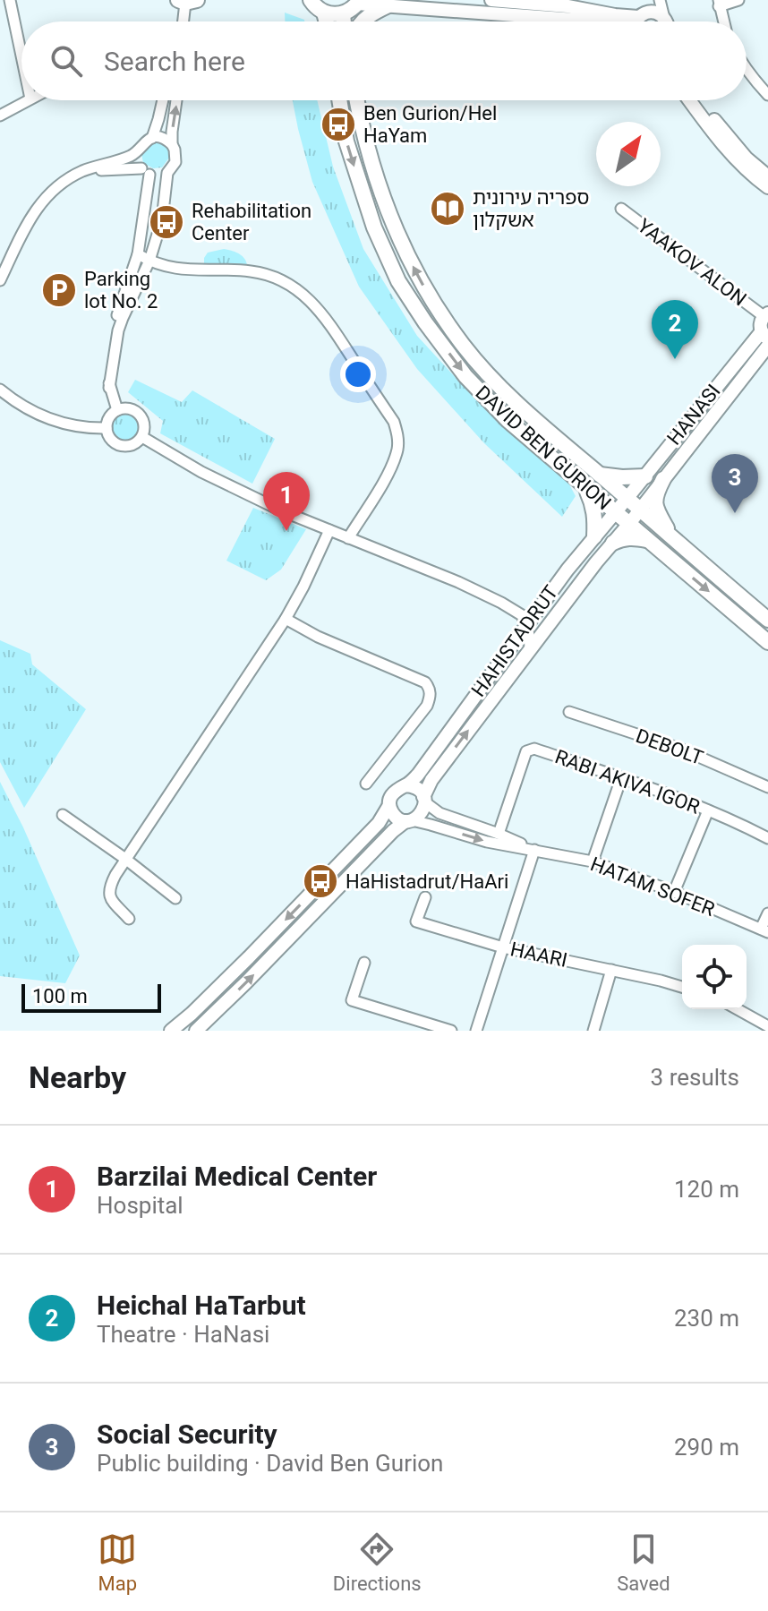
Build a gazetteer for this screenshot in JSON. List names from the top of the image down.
{
  "streets": {
    "main road": ["DAVID BEN GURION"],
    "street": [
      "YAAKOV ALON",
      "HANASI",
      "HAHISTADRUT",
      "DEBOLT",
      "RABI AKIVA IGOR",
      "HATAM SOFER",
      "HAARI"
    ]
  },
  "crossings": [
    ["HANASI", "DAVID BEN GURION"],
    ["HANASI", "HAHISTADRUT"],
    ["DAVID BEN GURION", "HAHISTADRUT"],
    ["HAHISTADRUT", "HATAM SOFER"],
    ["RABI AKIVA IGOR", "HATAM SOFER"]
  ],
  "places": {
    "bus stop": ["Ben Gurion/Hel HaYam", "Rehabilitation Center", "HaHistadrut/HaAri"],
    "library": ["ספריה עירונית אשקלון"],
    "parking": ["Parking lot No. 2"]
  },
  "scale_bar": "100 m",
  "north": "top right",
  "page": {
    "search": "Search here",
    "pins": ["2", "3", "1"],
    "scale": "100 m",
    "heading": ["Nearby", "3 results"],
    "list": [
      {
        "mark": "1",
        "name": "Barzilai Medical Center",
        "note": "Hospital",
        "value": "120 m"
      },
      {
        "mark": "2",
        "name": "Heichal HaTarbut",
        "note": "Theatre · HaNasi",
        "value": "230 m"
      },
      {
        "mark": "3",
        "name": "Social Security",
        "note": "Public building · David Ben Gurion",
        "value": "290 m"
      }
    ],
    "nav": ["Map", "Directions", "Saved"]
  }
}
